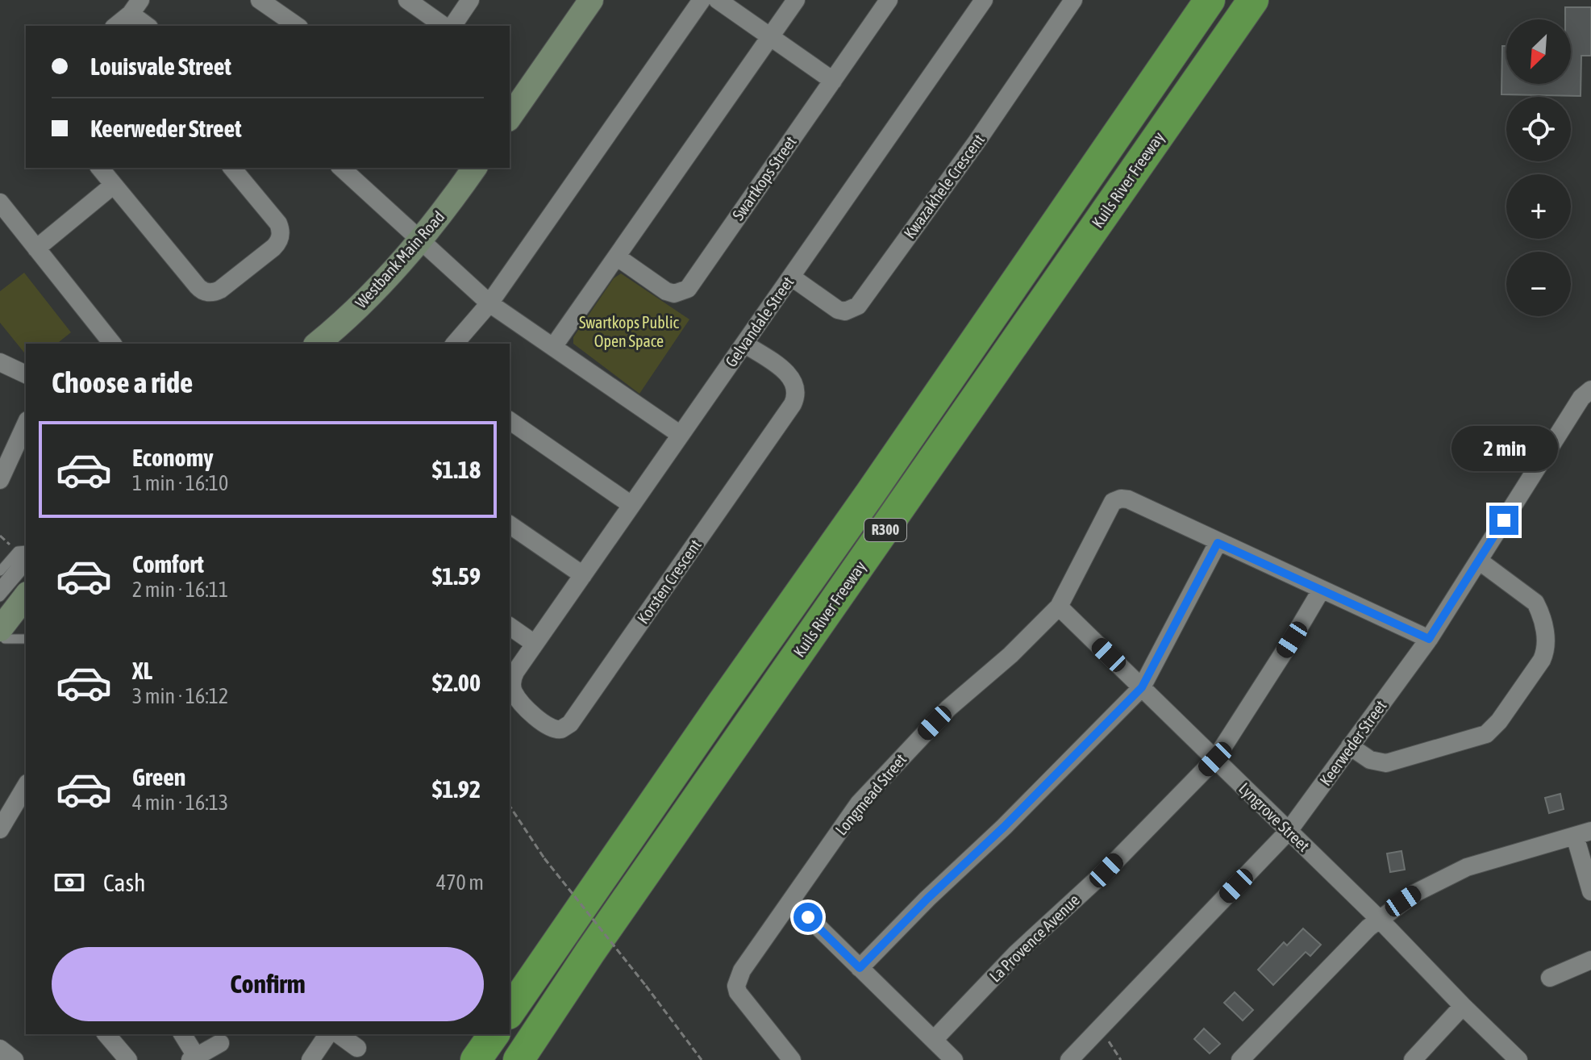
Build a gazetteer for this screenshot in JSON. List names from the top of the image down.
{
  "streets": {
    "highway": ["Kuils River Freeway", "R300"],
    "street": [
      "Swartkops Street",
      "Kwazakhele Crescent",
      "Westbank Main Road",
      "Gelvandale Street",
      "Korsten Crescent",
      "Keerweder Street",
      "Longmead Street",
      "Lyngrove Street",
      "La Provence Avenue"
    ]
  },
  "crossings": [
    ["Kwazakhele Crescent", "Gelvandale Street"],
    ["Gelvandale Street", "Korsten Crescent"],
    ["Keerweder Street", "Lyngrove Street"],
    ["Longmead Street", "Lyngrove Street"],
    ["Lyngrove Street", "La Provence Avenue"]
  ],
  "parks": ["Swartkops Public Open Space"],
  "north": "bottom left",
  "page": {
    "map_buttons": ["+", "−"],
    "banner": ["Louisvale Street", "Keerweder Street"],
    "heading": "Choose a ride",
    "list": [
      {
        "name": "Economy",
        "note": "1 min · 16:10",
        "value": "$1.18"
      },
      {
        "name": "Comfort",
        "note": "2 min · 16:11",
        "value": "$1.59"
      },
      {
        "name": "XL",
        "note": "3 min · 16:12",
        "value": "$2.00"
      },
      {
        "name": "Green",
        "note": "4 min · 16:13",
        "value": "$1.92"
      }
    ],
    "bubble": "2 min",
    "pay": ["Cash", "470 m"],
    "buttons": "Confirm"
  }
}
